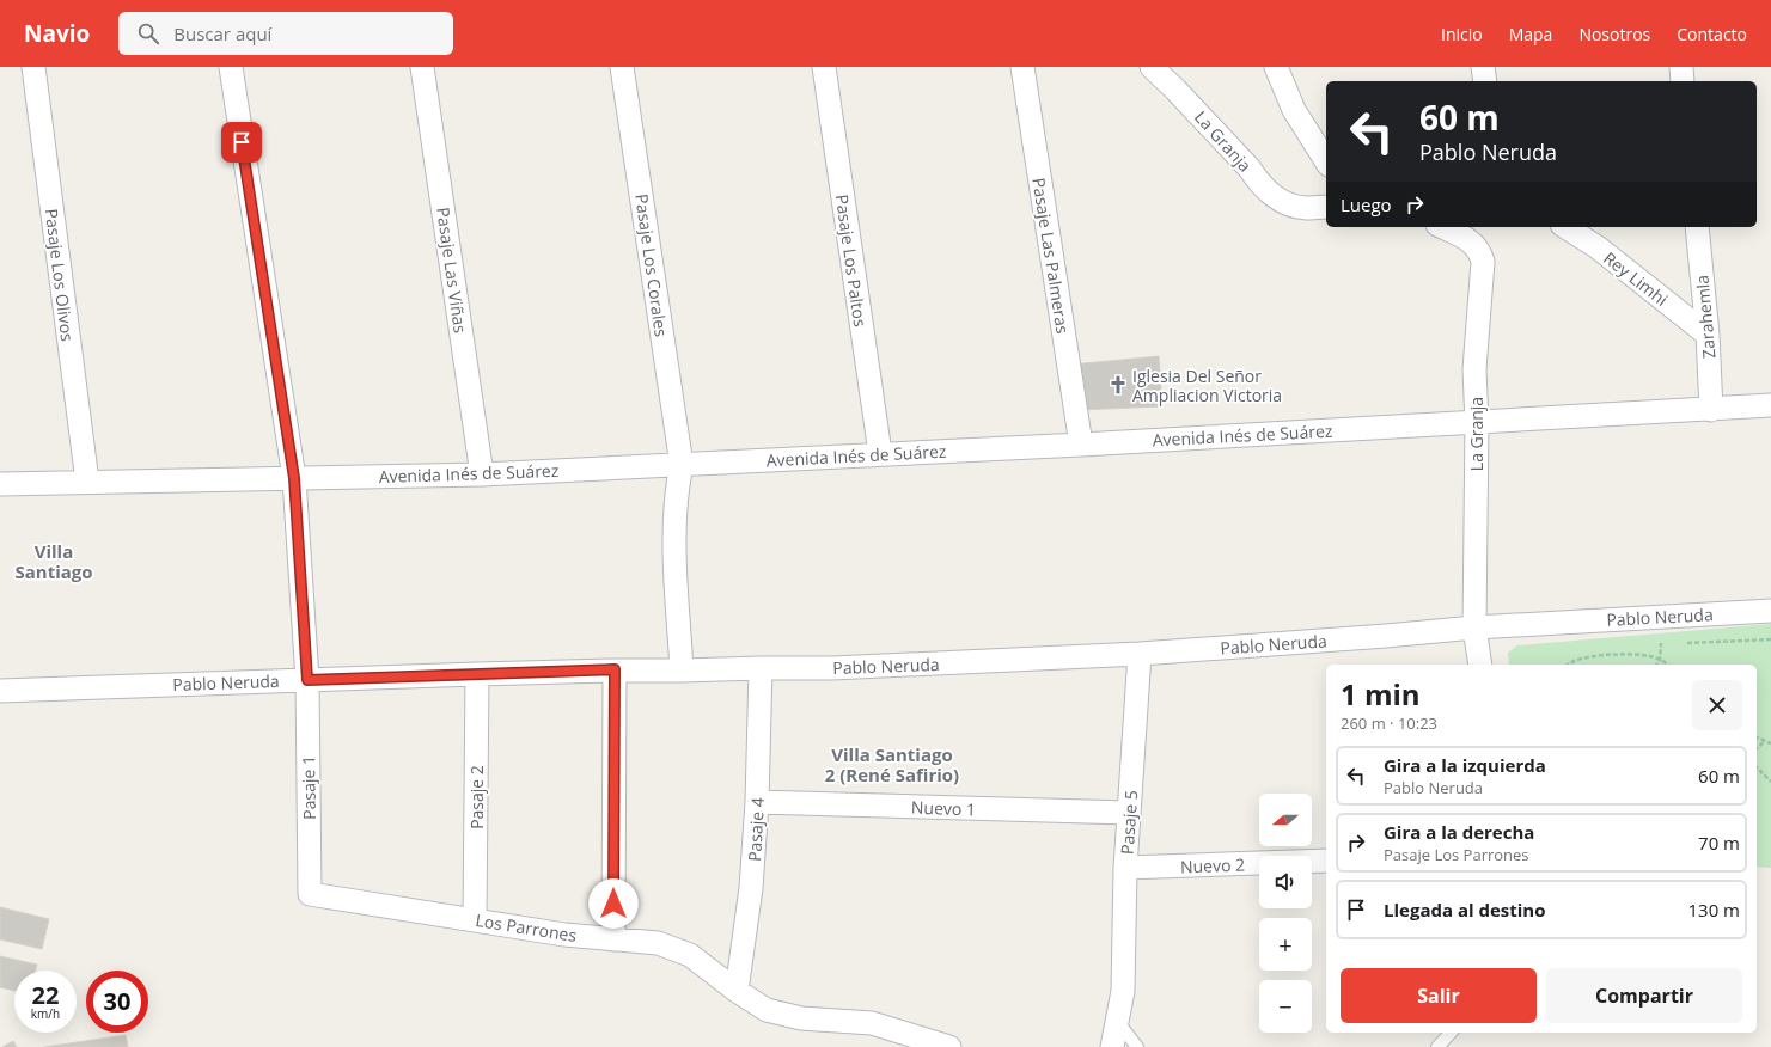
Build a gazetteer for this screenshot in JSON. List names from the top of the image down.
{
  "streets": {
    "street": [
      "La Granja",
      "Pasaje Las Palmeras",
      "Pasaje Los Paltos",
      "Pasaje Los Corales",
      "Pasaje Las Viñas",
      "Pasaje Los Olivos",
      "Rey Limhi",
      "Zarahemla",
      "Avenida Inés de Suárez",
      "Pablo Neruda",
      "Pasaje 1",
      "Pasaje 2",
      "Nuevo 1",
      "Pasaje 5",
      "Pasaje 4",
      "Nuevo 2",
      "Los Parrones"
    ]
  },
  "crossings": [
    ["La Granja", "Avenida Inés de Suárez"],
    ["La Granja", "Pablo Neruda"],
    ["Pasaje Las Palmeras", "Avenida Inés de Suárez"],
    ["Pasaje Los Paltos", "Avenida Inés de Suárez"],
    ["Pasaje Los Corales", "Avenida Inés de Suárez"],
    ["Pasaje Las Viñas", "Avenida Inés de Suárez"],
    ["Pasaje Los Olivos", "Avenida Inés de Suárez"],
    ["Rey Limhi", "Zarahemla"],
    ["Zarahemla", "Avenida Inés de Suárez"],
    ["Avenida Inés de Suárez", "Pasaje 1"],
    ["Pablo Neruda", "Pasaje 1"],
    ["Pablo Neruda", "Pasaje 2"],
    ["Pablo Neruda", "Pasaje 5"],
    ["Pablo Neruda", "Pasaje 4"],
    ["Pasaje 1", "Los Parrones"],
    ["Pasaje 2", "Los Parrones"],
    ["Nuevo 1", "Pasaje 5"],
    ["Nuevo 1", "Pasaje 4"],
    ["Pasaje 5", "Nuevo 2"],
    ["Pasaje 4", "Los Parrones"]
  ],
  "districts": ["Villa Santiago", "Villa Santiago 2 (René Safirio)"],
  "places": {
    "church": ["Iglesia Del Señor Ampliacion Victoria"]
  },
  "north": "left",
  "page": {
    "header": "Navio",
    "search": "Buscar aquí",
    "nav": [
      "Inicio",
      "Mapa",
      "Nosotros",
      "Contacto"
    ],
    "turn": ["60 m", "Pablo Neruda"],
    "then": "Luego",
    "heading": ["1 min", "260 m · 10:23"],
    "list": [
      {
        "name": "Gira a la izquierda",
        "note": "Pablo Neruda",
        "value": "60 m"
      },
      {
        "name": "Gira a la derecha",
        "note": "Pasaje Los Parrones",
        "value": "70 m"
      },
      {
        "name": "Llegada al destino",
        "value": "130 m"
      }
    ],
    "map_buttons": ["+", "−"],
    "buttons": ["Salir", "Compartir"],
    "speed": "22 km/h",
    "limit": "30"
  }
}
